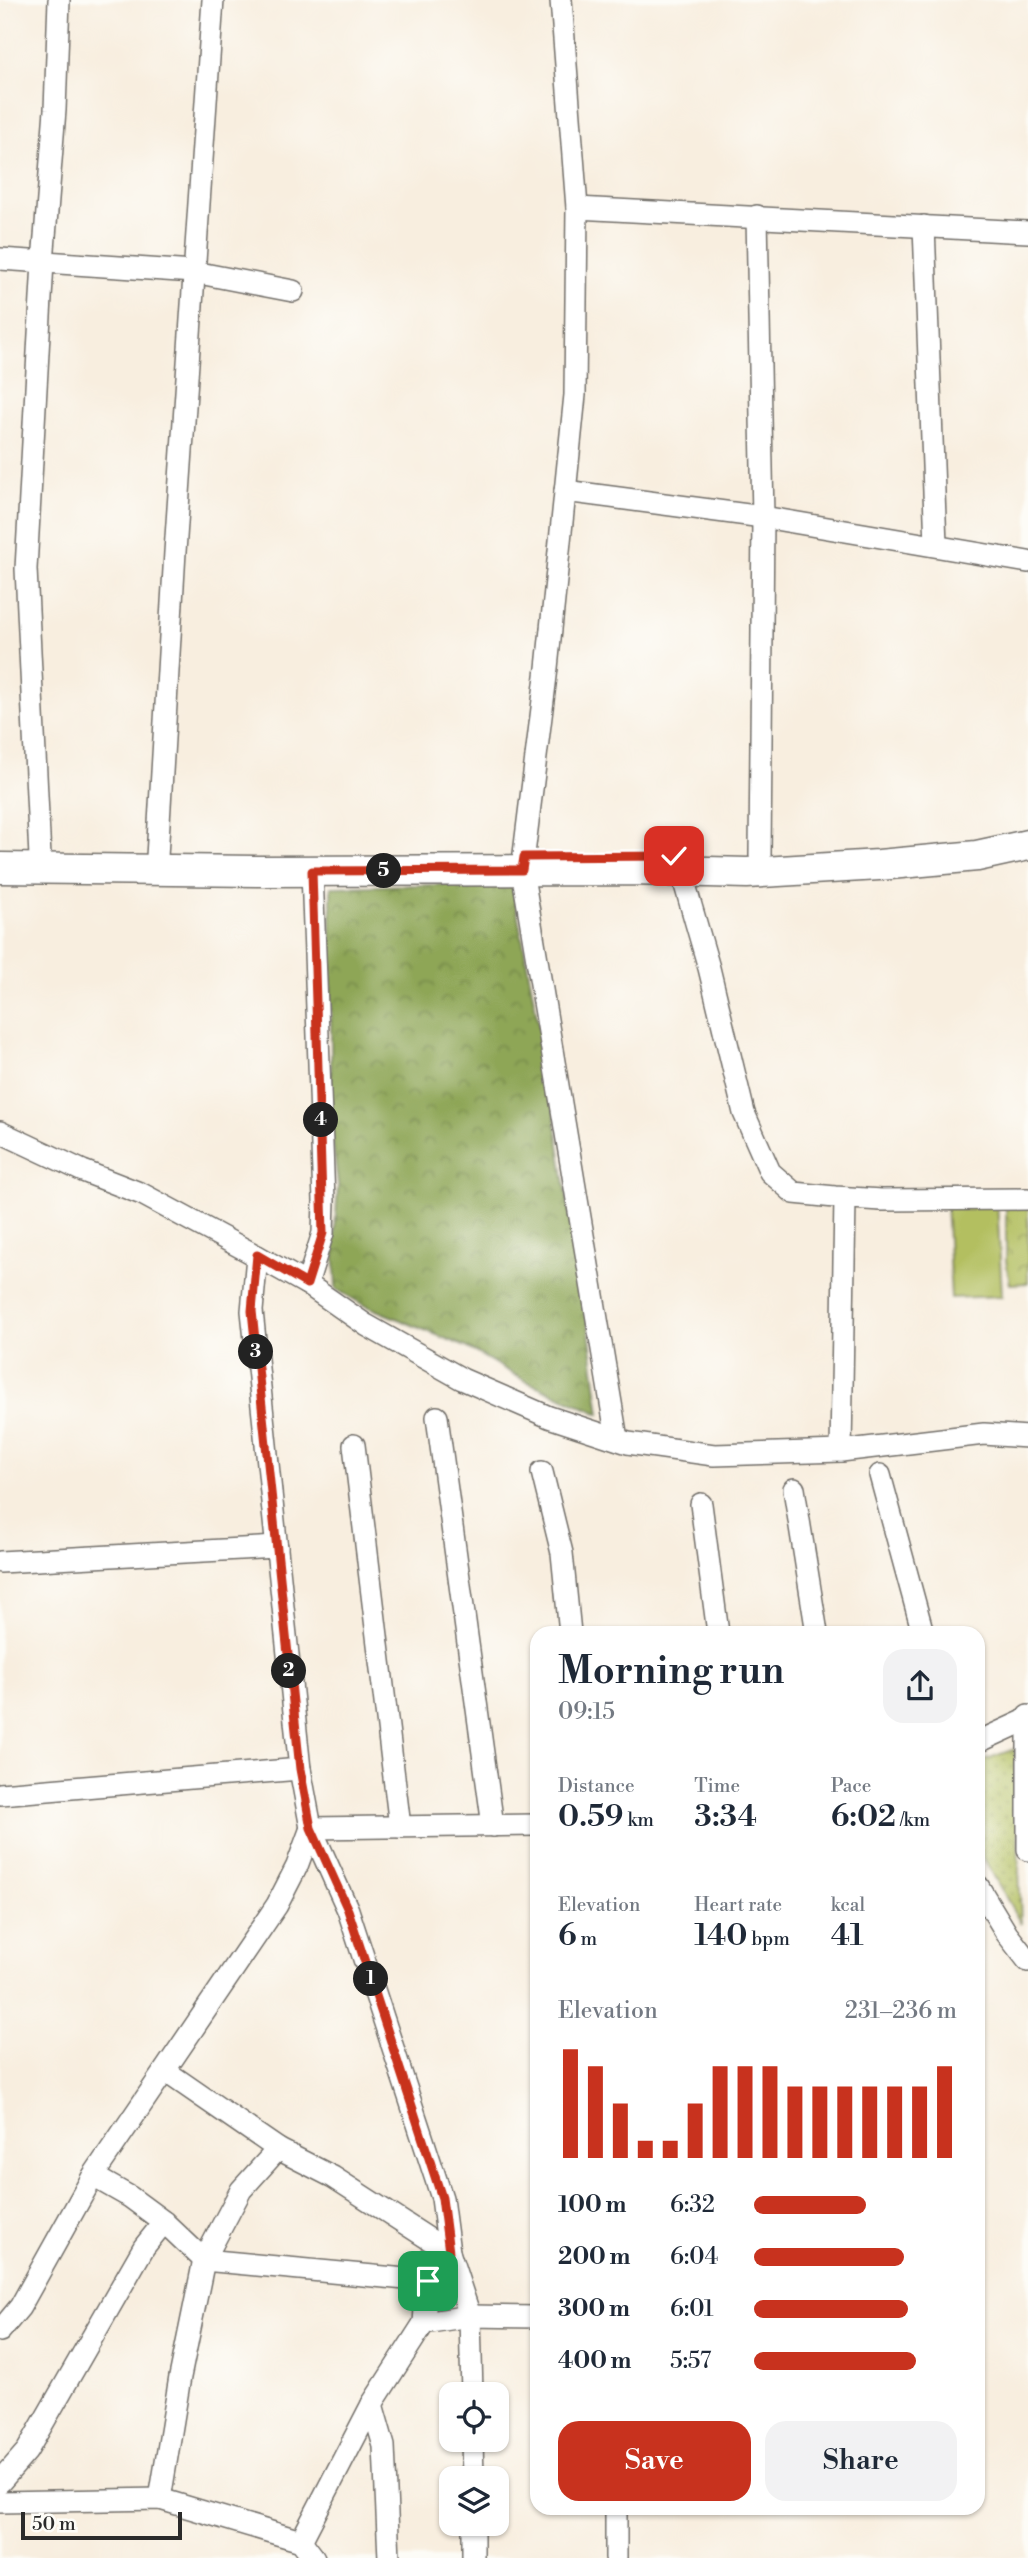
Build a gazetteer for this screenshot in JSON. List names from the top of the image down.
{
  "scale_bar": "50 m",
  "page": {
    "pins": [
      "5",
      "4",
      "3",
      "2",
      "1"
    ],
    "heading": ["Morning run", "09:15"],
    "stats": [
      ["Distance", "0.59 km"],
      ["Time", "3:34"],
      ["Pace", "6:02 /km"],
      ["Elevation", "6 m"],
      ["Heart rate", "140 bpm"],
      ["kcal", "41"]
    ],
    "chart": ["Elevation", "231–236 m"],
    "list": [
      {
        "name": "100 m",
        "note": "6:32"
      },
      {
        "name": "200 m",
        "note": "6:04"
      },
      {
        "name": "300 m",
        "note": "6:01"
      },
      {
        "name": "400 m",
        "note": "5:57"
      }
    ],
    "buttons": ["Save", "Share"],
    "scale": "50 m"
  }
}
